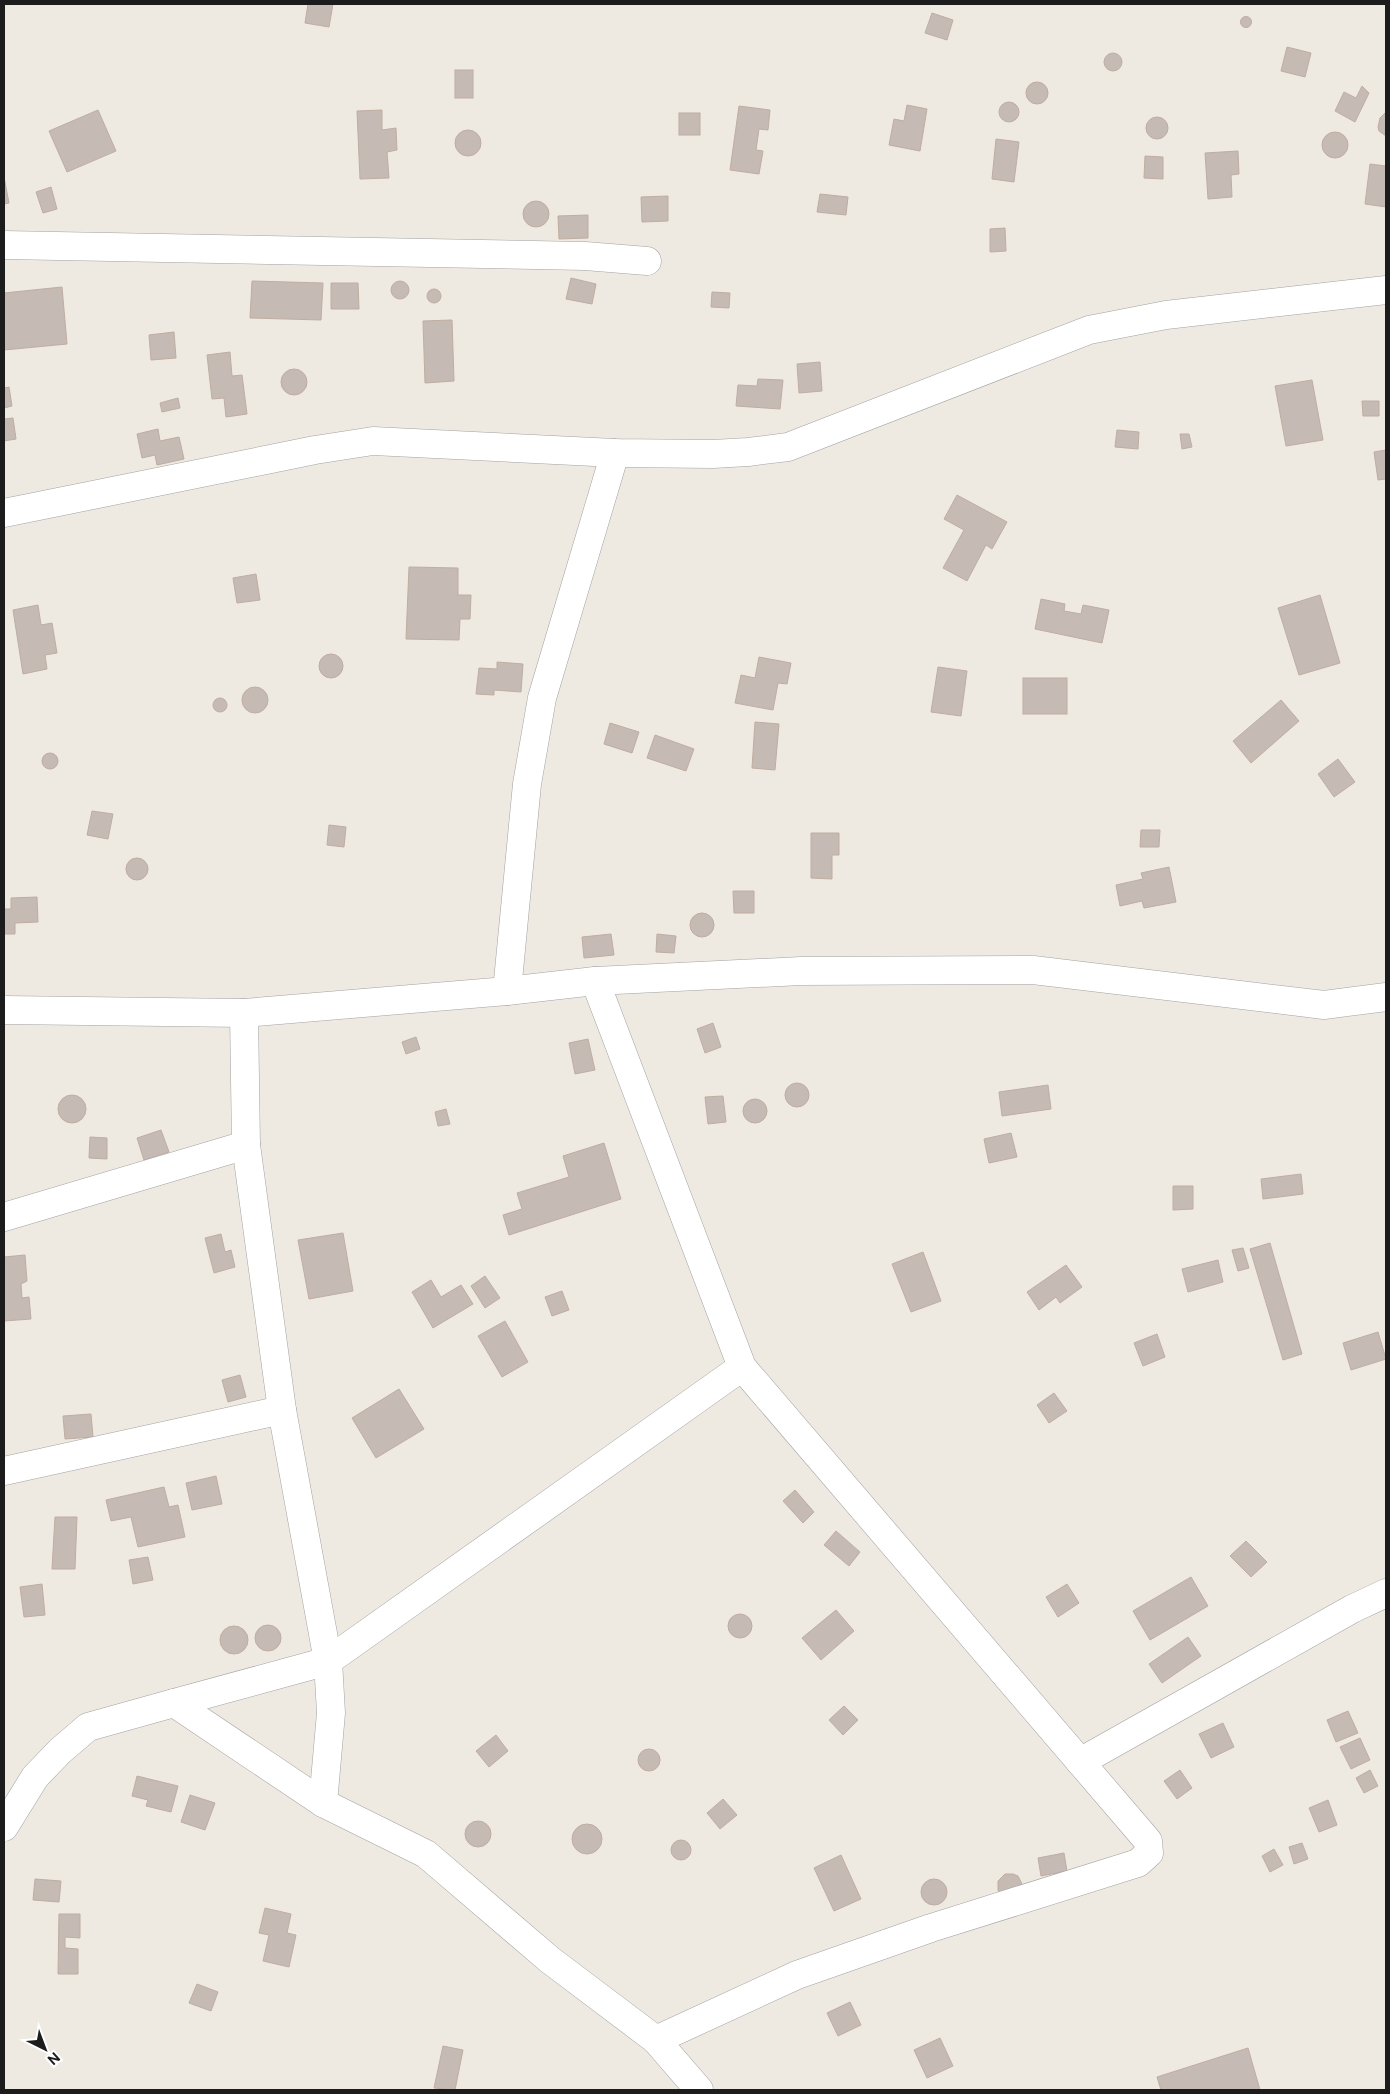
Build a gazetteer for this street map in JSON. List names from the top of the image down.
{
  "north": "bottom right"
}
